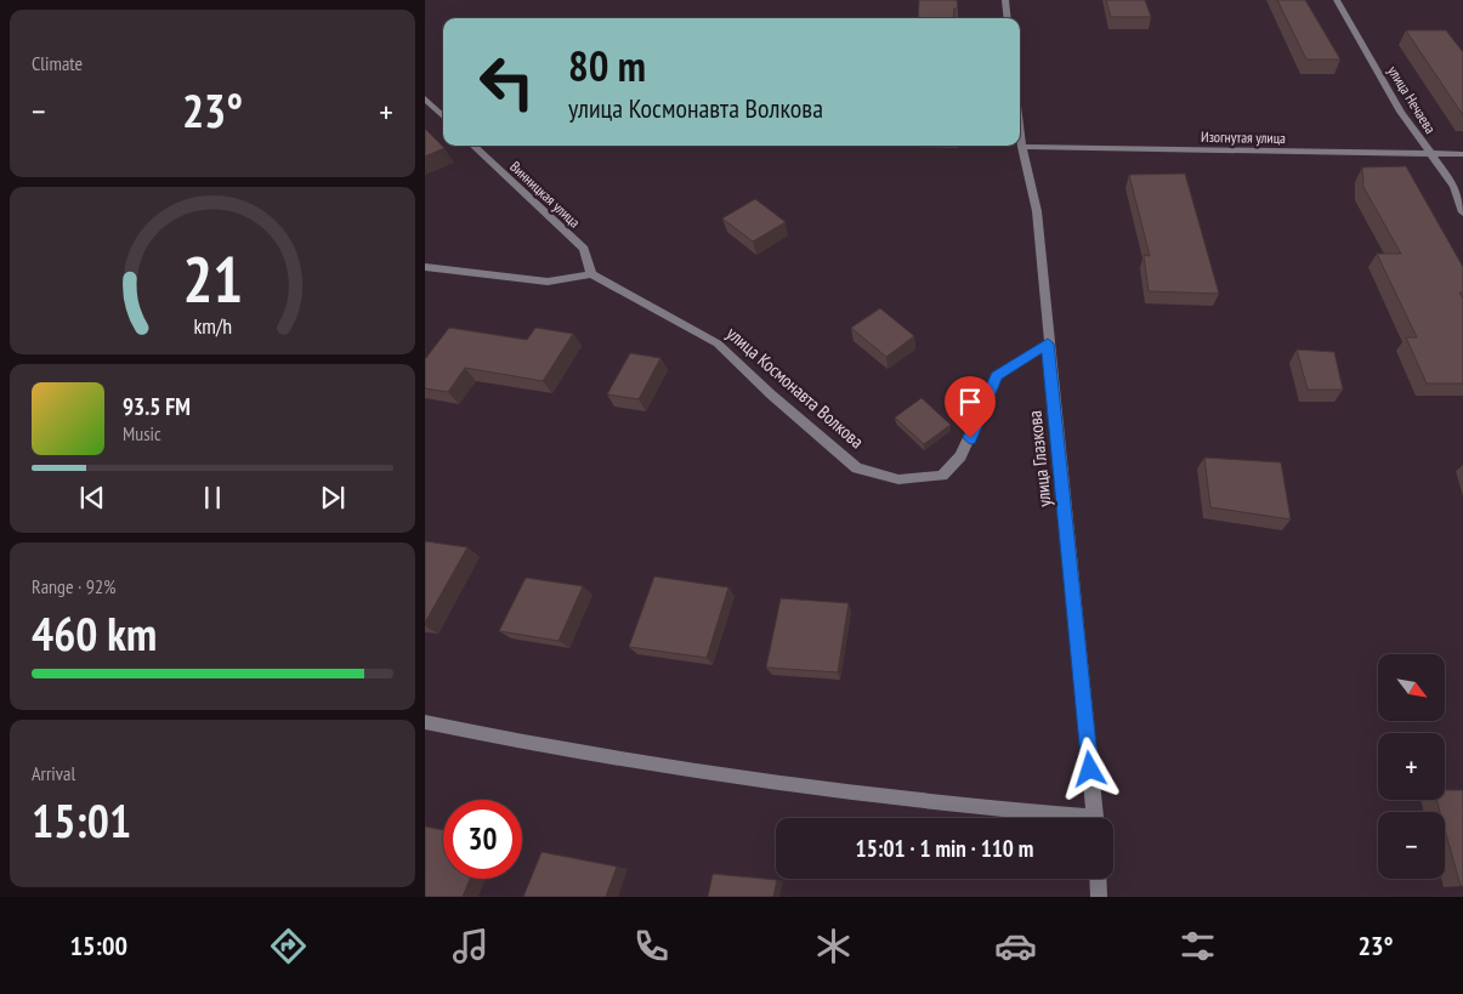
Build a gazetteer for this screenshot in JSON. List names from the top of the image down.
{
  "streets": {
    "street": [
      "улица Нечаева",
      "Изогнутая улица",
      "Винницкая улица",
      "улица Космонавта Волкова",
      "улица Глазкова"
    ]
  },
  "crossings": [
    ["улица Нечаева", "Изогнутая улица"],
    ["Изогнутая улица", "улица Глазкова"],
    ["Винницкая улица", "улица Космонавта Волкова"],
    ["улица Космонавта Волкова", "улица Глазкова"]
  ],
  "north": "bottom right",
  "page": {
    "tile": [
      "Climate",
      ["Range · 92%", "460 km"],
      ["Arrival", "15:01"]
    ],
    "turn": ["80 m", "улица Космонавта Волкова"],
    "heat": ["−", "23°", "+"],
    "song": ["93.5 FM", "Music"],
    "map_buttons": ["+", "−"],
    "limit": "30",
    "trip": "15:01 · 1 min · 110 m",
    "tabs": ["15:00", "23°"],
    "gauge": ["21", "km/h"]
  }
}
